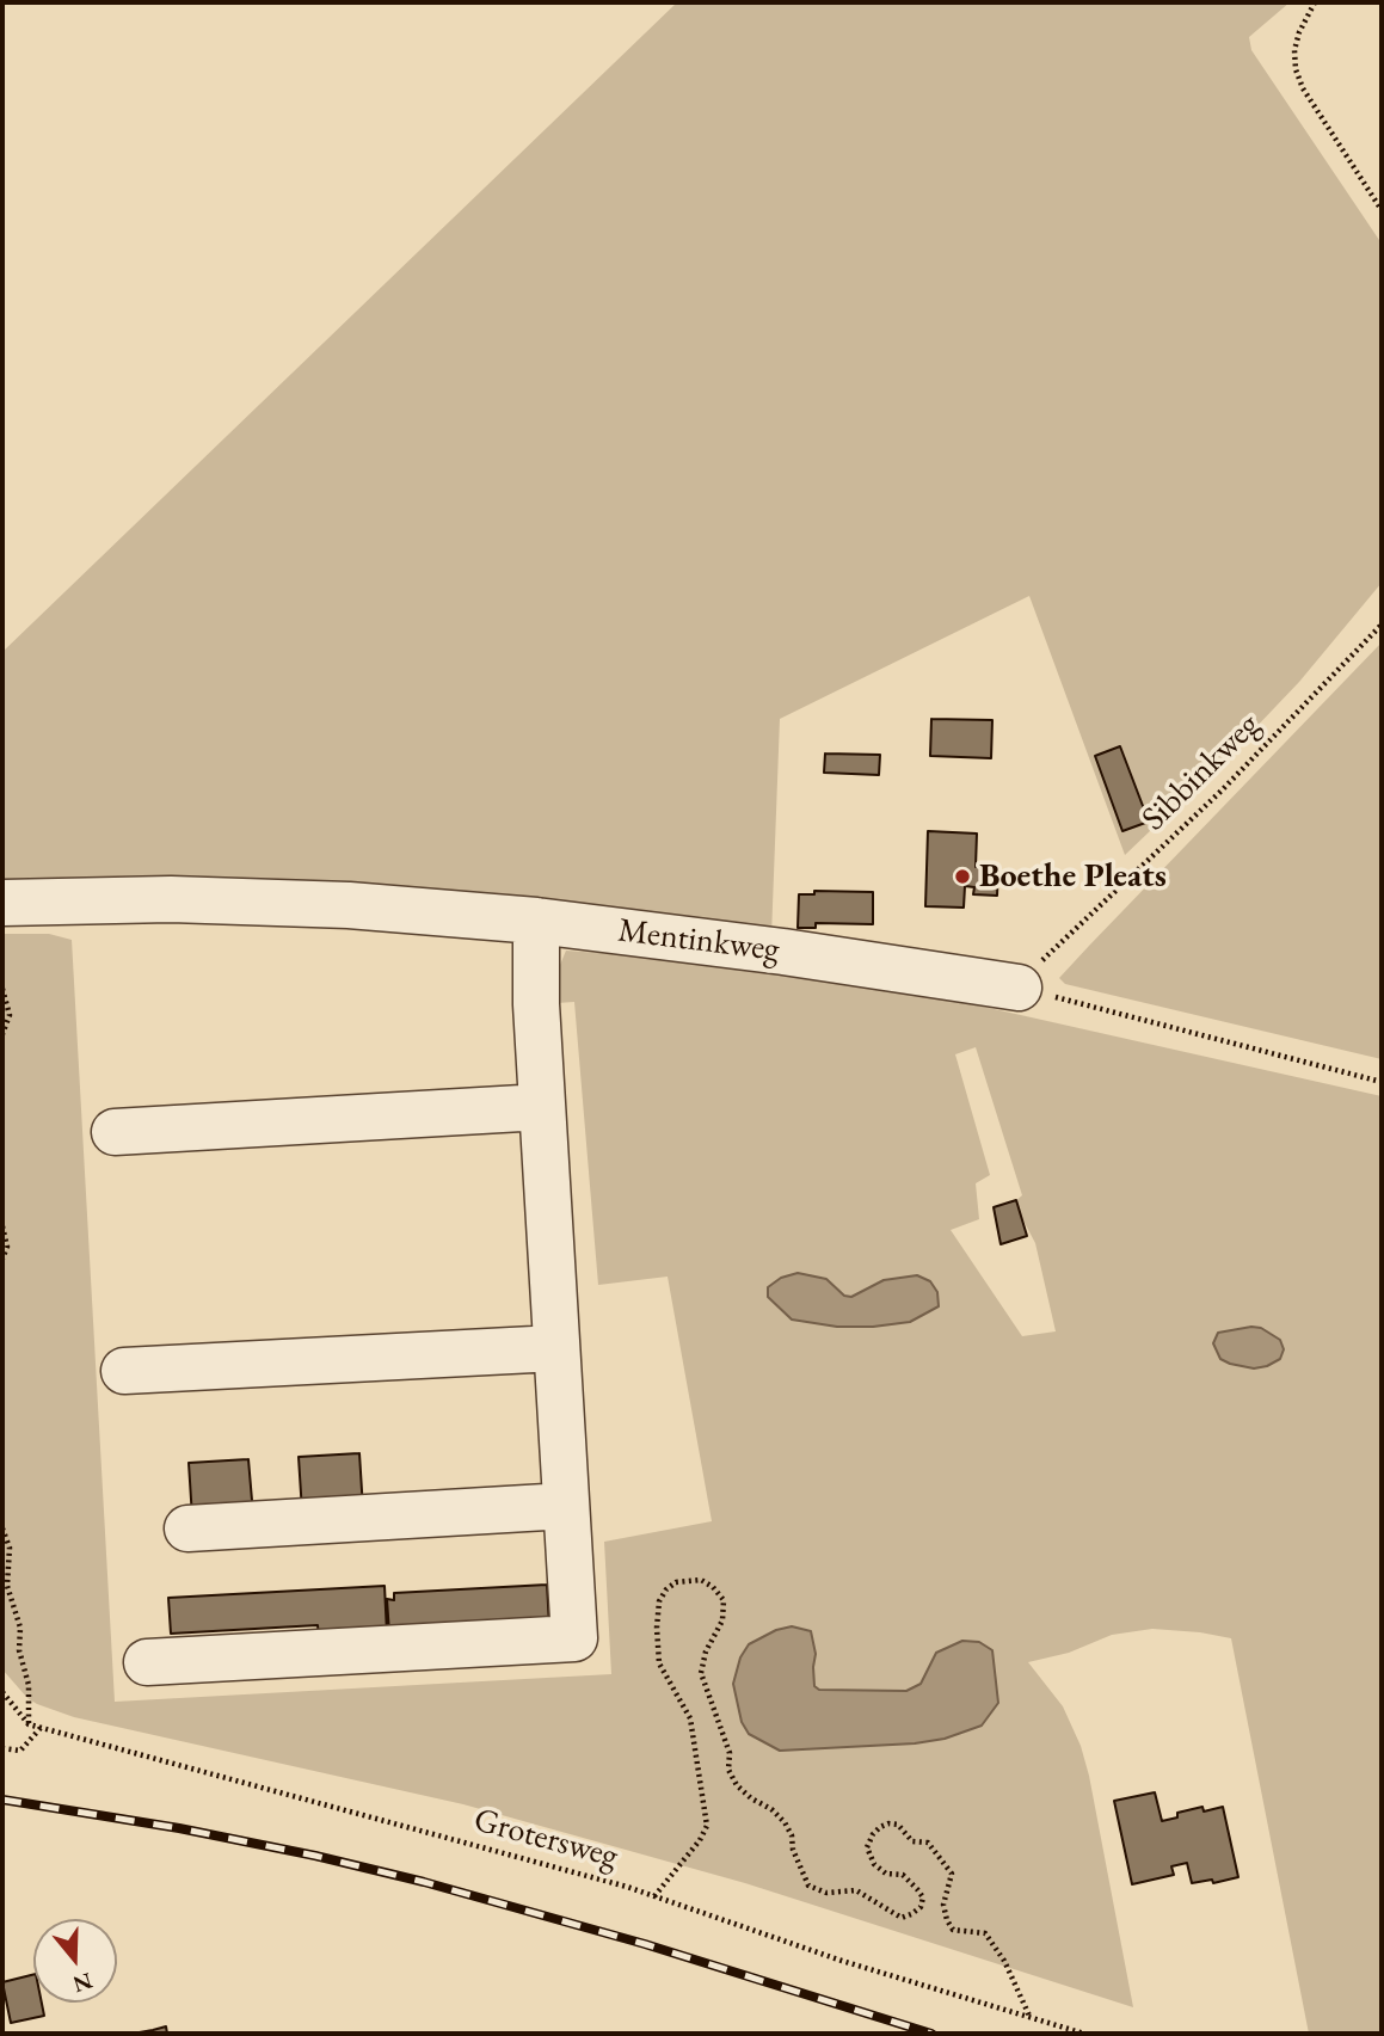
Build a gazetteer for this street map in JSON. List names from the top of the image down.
{
  "streets": {
    "street": ["Mentinkweg"],
    "path": ["Sibbinkweg", "Grotersweg"]
  },
  "crossings": [
    ["Sibbinkweg", "Mentinkweg"]
  ],
  "places": ["Boethe Pleats"],
  "north": "bottom"
}
